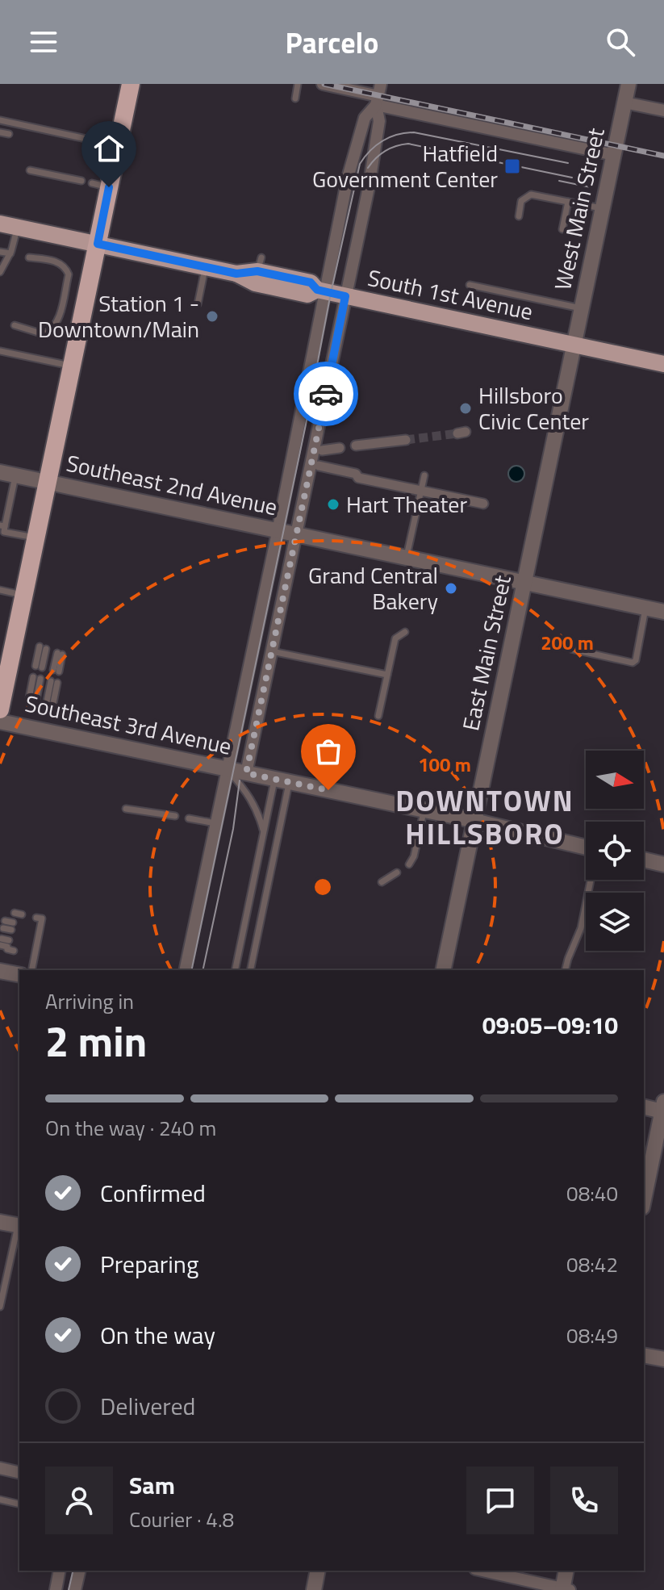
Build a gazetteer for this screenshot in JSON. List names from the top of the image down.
{
  "streets": {
    "main road": ["South 1st Avenue"],
    "street": [
      "West Main Street",
      "Southeast 2nd Avenue",
      "East Main Street",
      "Southeast 3rd Avenue"
    ]
  },
  "crossings": [
    ["West Main Street", "South 1st Avenue"],
    ["West Main Street", "East Main Street"],
    ["South 1st Avenue", "East Main Street"],
    ["Southeast 2nd Avenue", "East Main Street"],
    ["East Main Street", "Southeast 3rd Avenue"]
  ],
  "districts": ["DOWNTOWN HILLSBORO"],
  "places": {
    "transit": ["Hatfield Government Center"],
    "other": [
      "Station 1 - Downtown/Main",
      "Hillsboro Civic Center",
      "Hart Theater",
      "Grand Central Bakery"
    ]
  },
  "north": "right",
  "page": {
    "header": "Parcelo",
    "heading": ["2 min", "Arriving in", "09:05–09:10"],
    "panel": ["Sam", "Courier · 4.8"],
    "bar": "On the way · 240 m",
    "list": [
      ["Confirmed", "08:40"],
      ["Preparing", "08:42"],
      ["On the way", "08:49"],
      "Delivered"
    ]
  },
  "rings": ["200 m", "100 m"]
}
